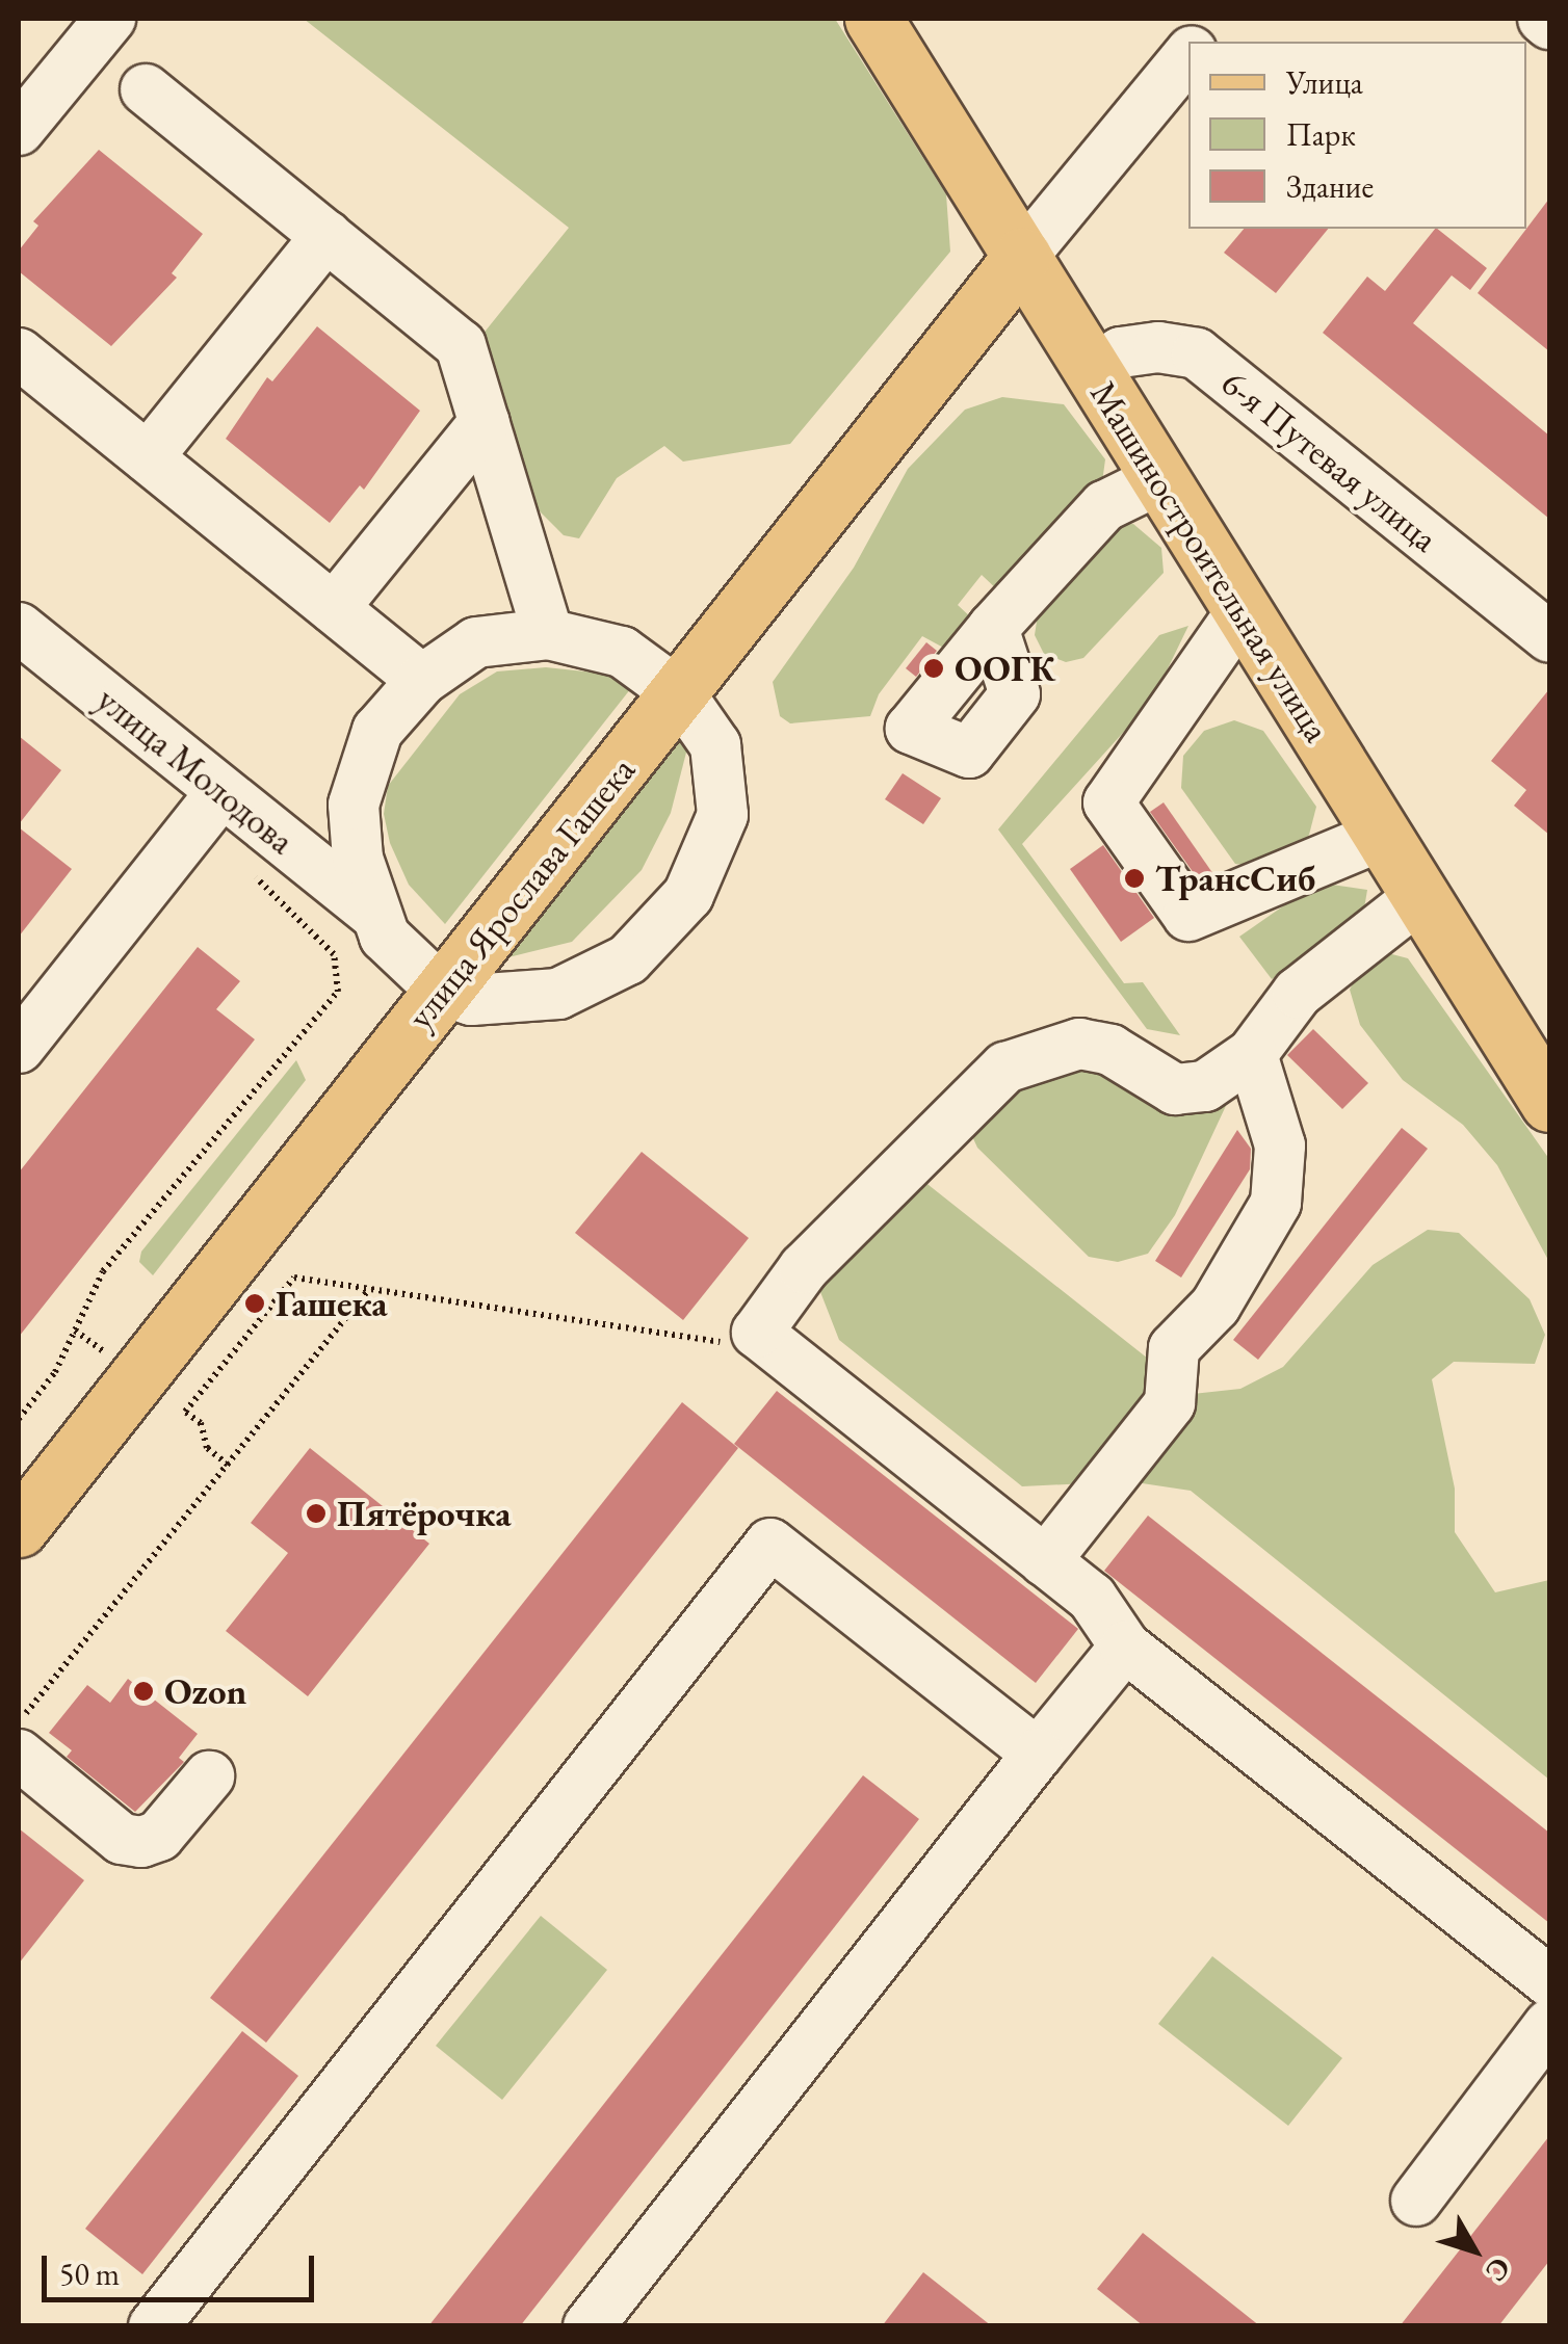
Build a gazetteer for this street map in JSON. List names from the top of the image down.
{
  "streets": {
    "main road": ["Машиностроительная улица", "улица Ярослава Гашека"],
    "street": ["6-я Путевая улица", "улица Молодова"]
  },
  "crossings": [
    ["6-я Путевая улица", "Машиностроительная улица"],
    ["Машиностроительная улица", "улица Ярослава Гашека"]
  ],
  "places": [
    "ООГК",
    "ТрансСиб",
    "Гашека",
    "Пятёрочка",
    "Ozon"
  ],
  "legend": ["Улица", "Парк", "Здание"],
  "scale_bar": "50 m",
  "north": "bottom right"
}
